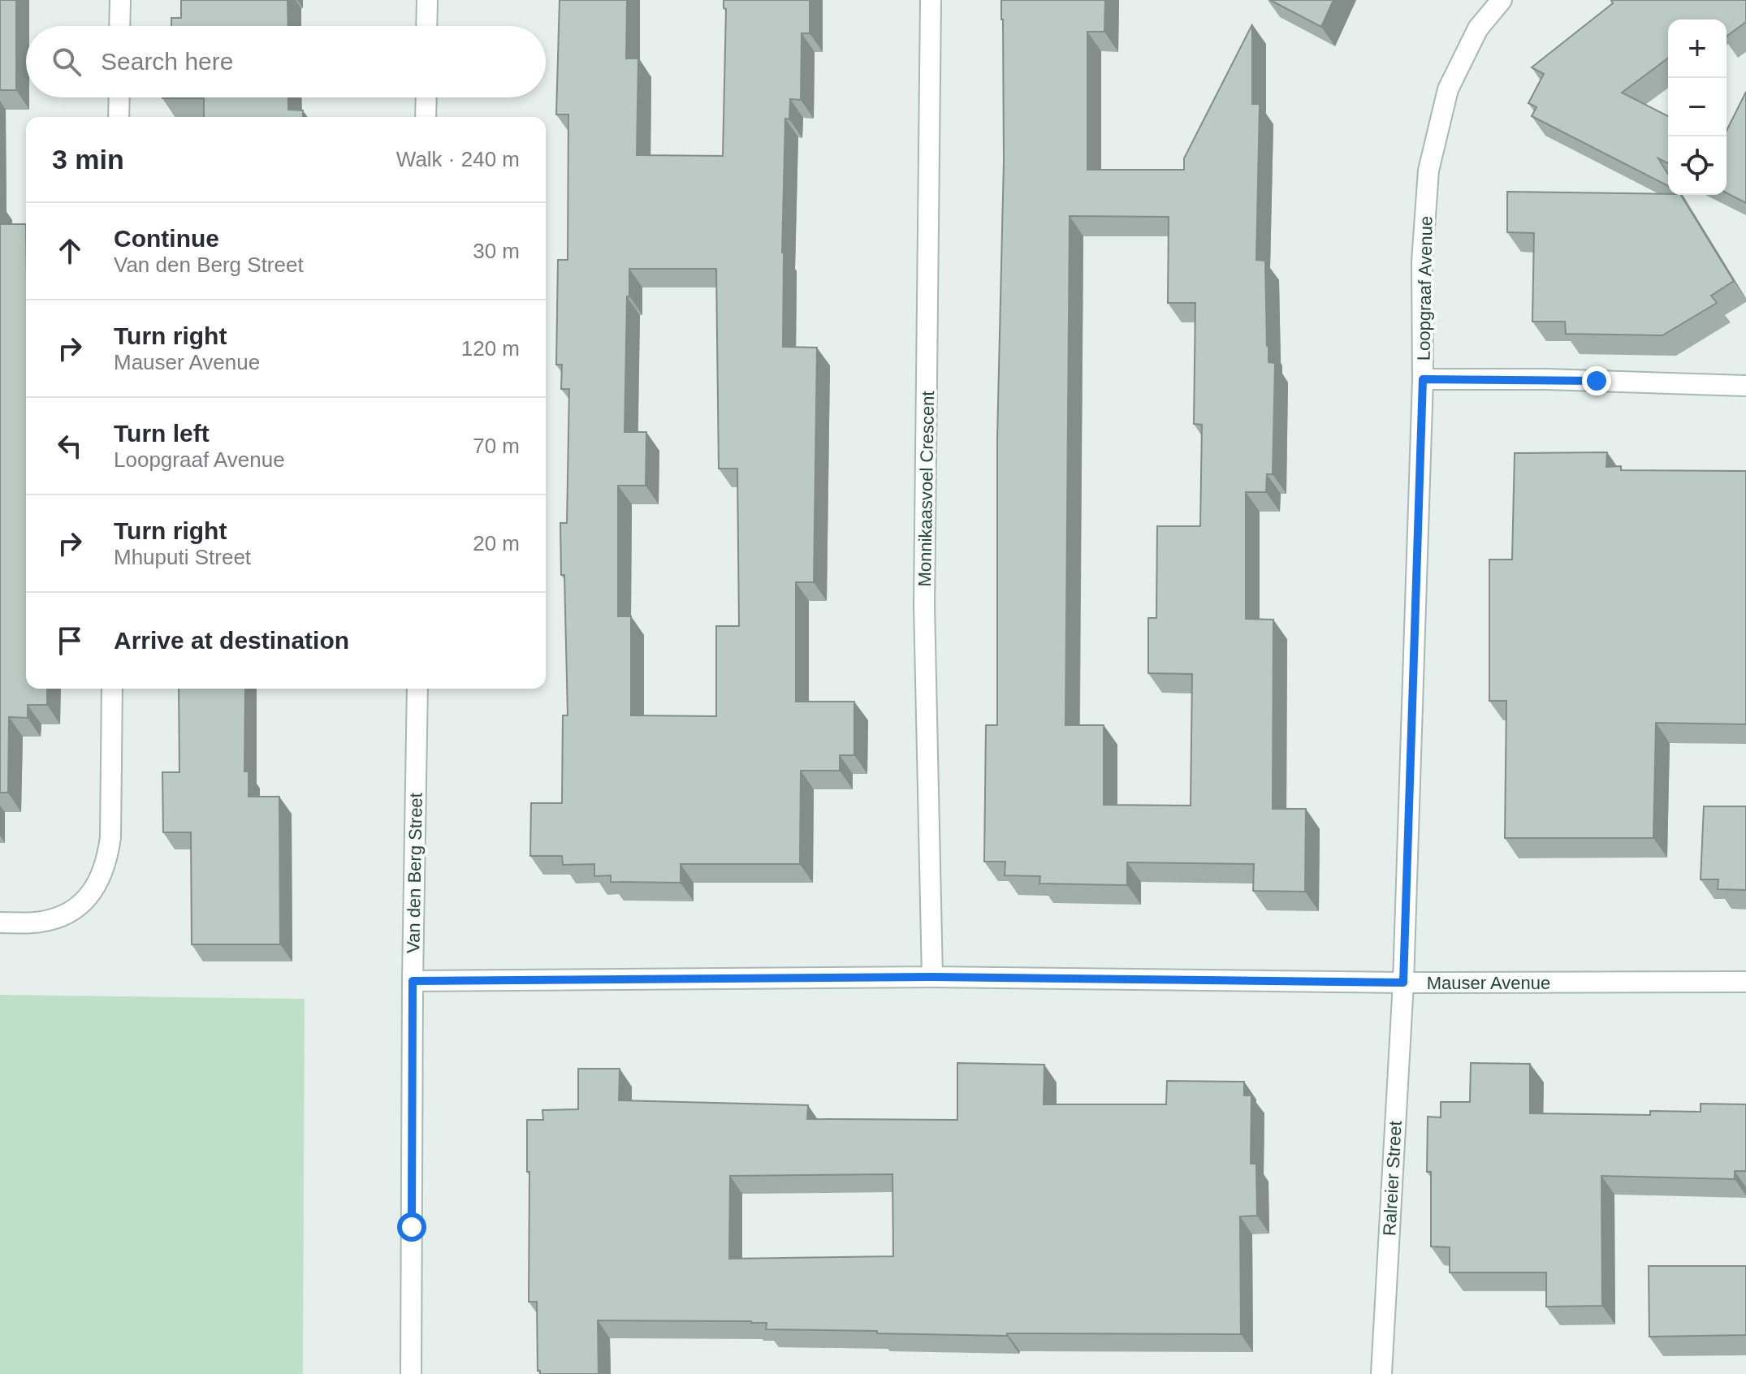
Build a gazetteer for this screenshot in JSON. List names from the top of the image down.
{
  "streets": {
    "street": [
      "Loopgraaf Avenue",
      "Monnikaasvoel Crescent",
      "Van den Berg Street",
      "Mauser Avenue",
      "Ralreier Street"
    ]
  },
  "crossings": [
    ["Loopgraaf Avenue", "Mauser Avenue"],
    ["Loopgraaf Avenue", "Ralreier Street"],
    ["Monnikaasvoel Crescent", "Mauser Avenue"],
    ["Van den Berg Street", "Mauser Avenue"],
    ["Mauser Avenue", "Ralreier Street"]
  ],
  "page": {
    "map_buttons": ["+", "−"],
    "search": "Search here",
    "heading": ["3 min", "Walk · 240 m"],
    "list": [
      ["Continue", "Van den Berg Street", "30 m"],
      ["Turn right", "Mauser Avenue", "120 m"],
      ["Turn left", "Loopgraaf Avenue", "70 m"],
      ["Turn right", "Mhuputi Street", "20 m"],
      "Arrive at destination"
    ]
  }
}
